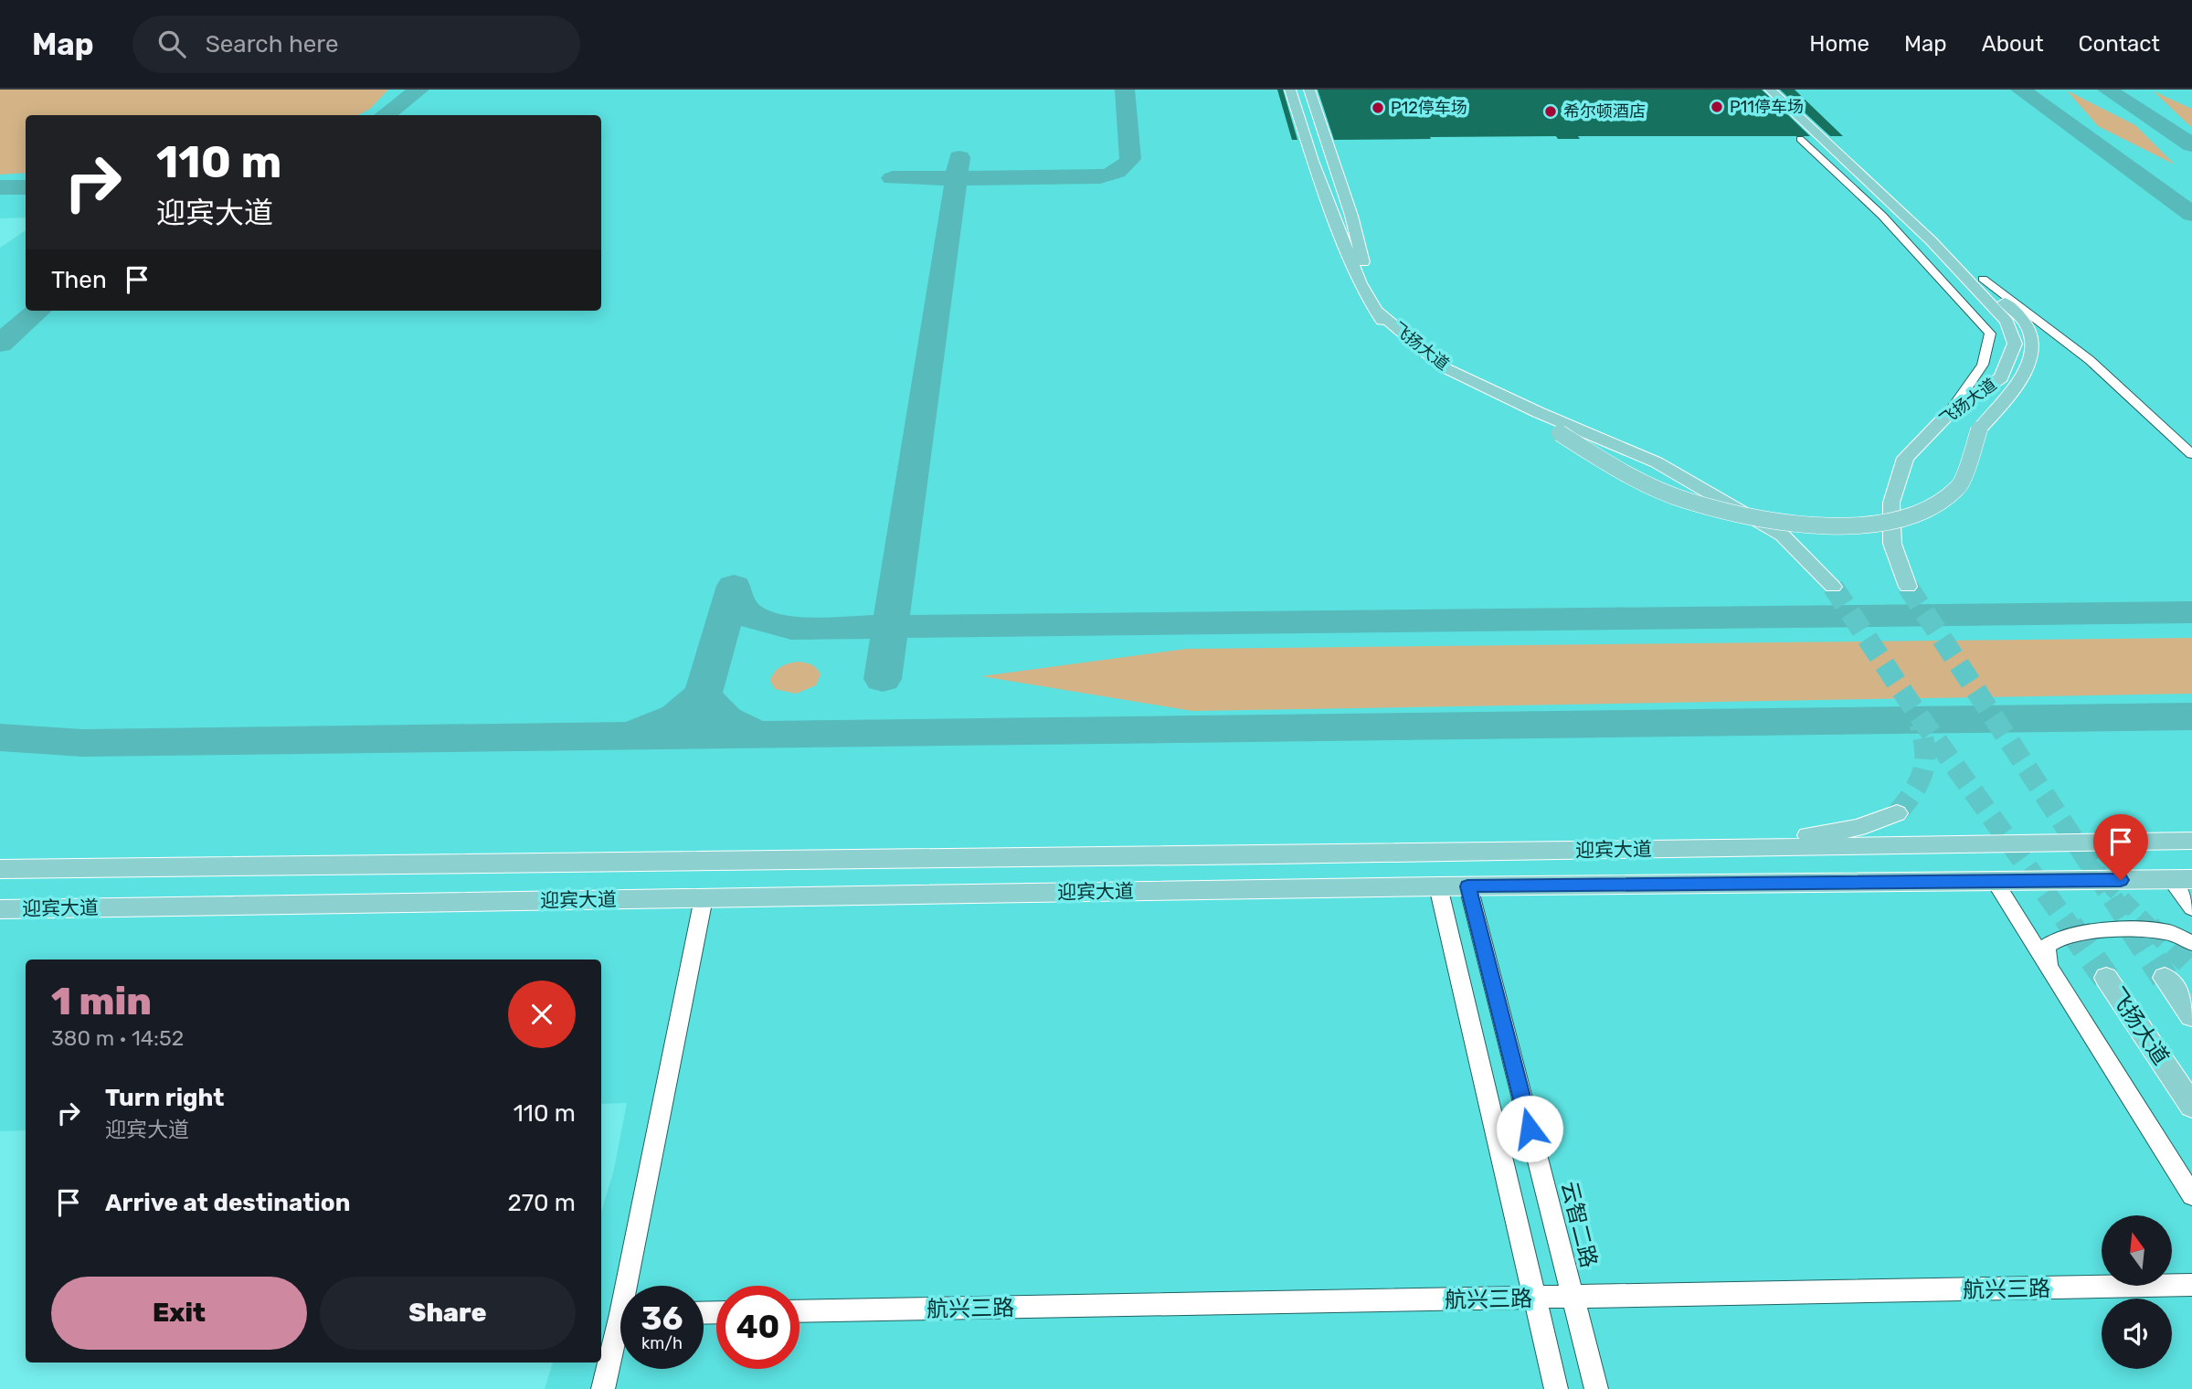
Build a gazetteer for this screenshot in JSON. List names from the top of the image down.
{
  "streets": {
    "main road": ["飞扬大道", "迎宾大道"],
    "street": ["云智二路", "航兴三路"]
  },
  "crossings": [
    ["迎宾大道", "云智二路"],
    ["云智二路", "航兴三路"]
  ],
  "places": ["P11停车场", "P12停车场", "希尔顿酒店"],
  "north": "top",
  "page": {
    "header": "Map",
    "search": "Search here",
    "nav": [
      "Home",
      "Map",
      "About",
      "Contact"
    ],
    "turn": ["110 m", "迎宾大道"],
    "then": "Then",
    "heading": ["1 min", "380 m · 14:52"],
    "list": [
      {
        "name": "Turn right",
        "note": "迎宾大道",
        "value": "110 m"
      },
      {
        "name": "Arrive at destination",
        "value": "270 m"
      }
    ],
    "buttons": ["Exit", "Share"],
    "speed": "36 km/h",
    "limit": "40"
  }
}
